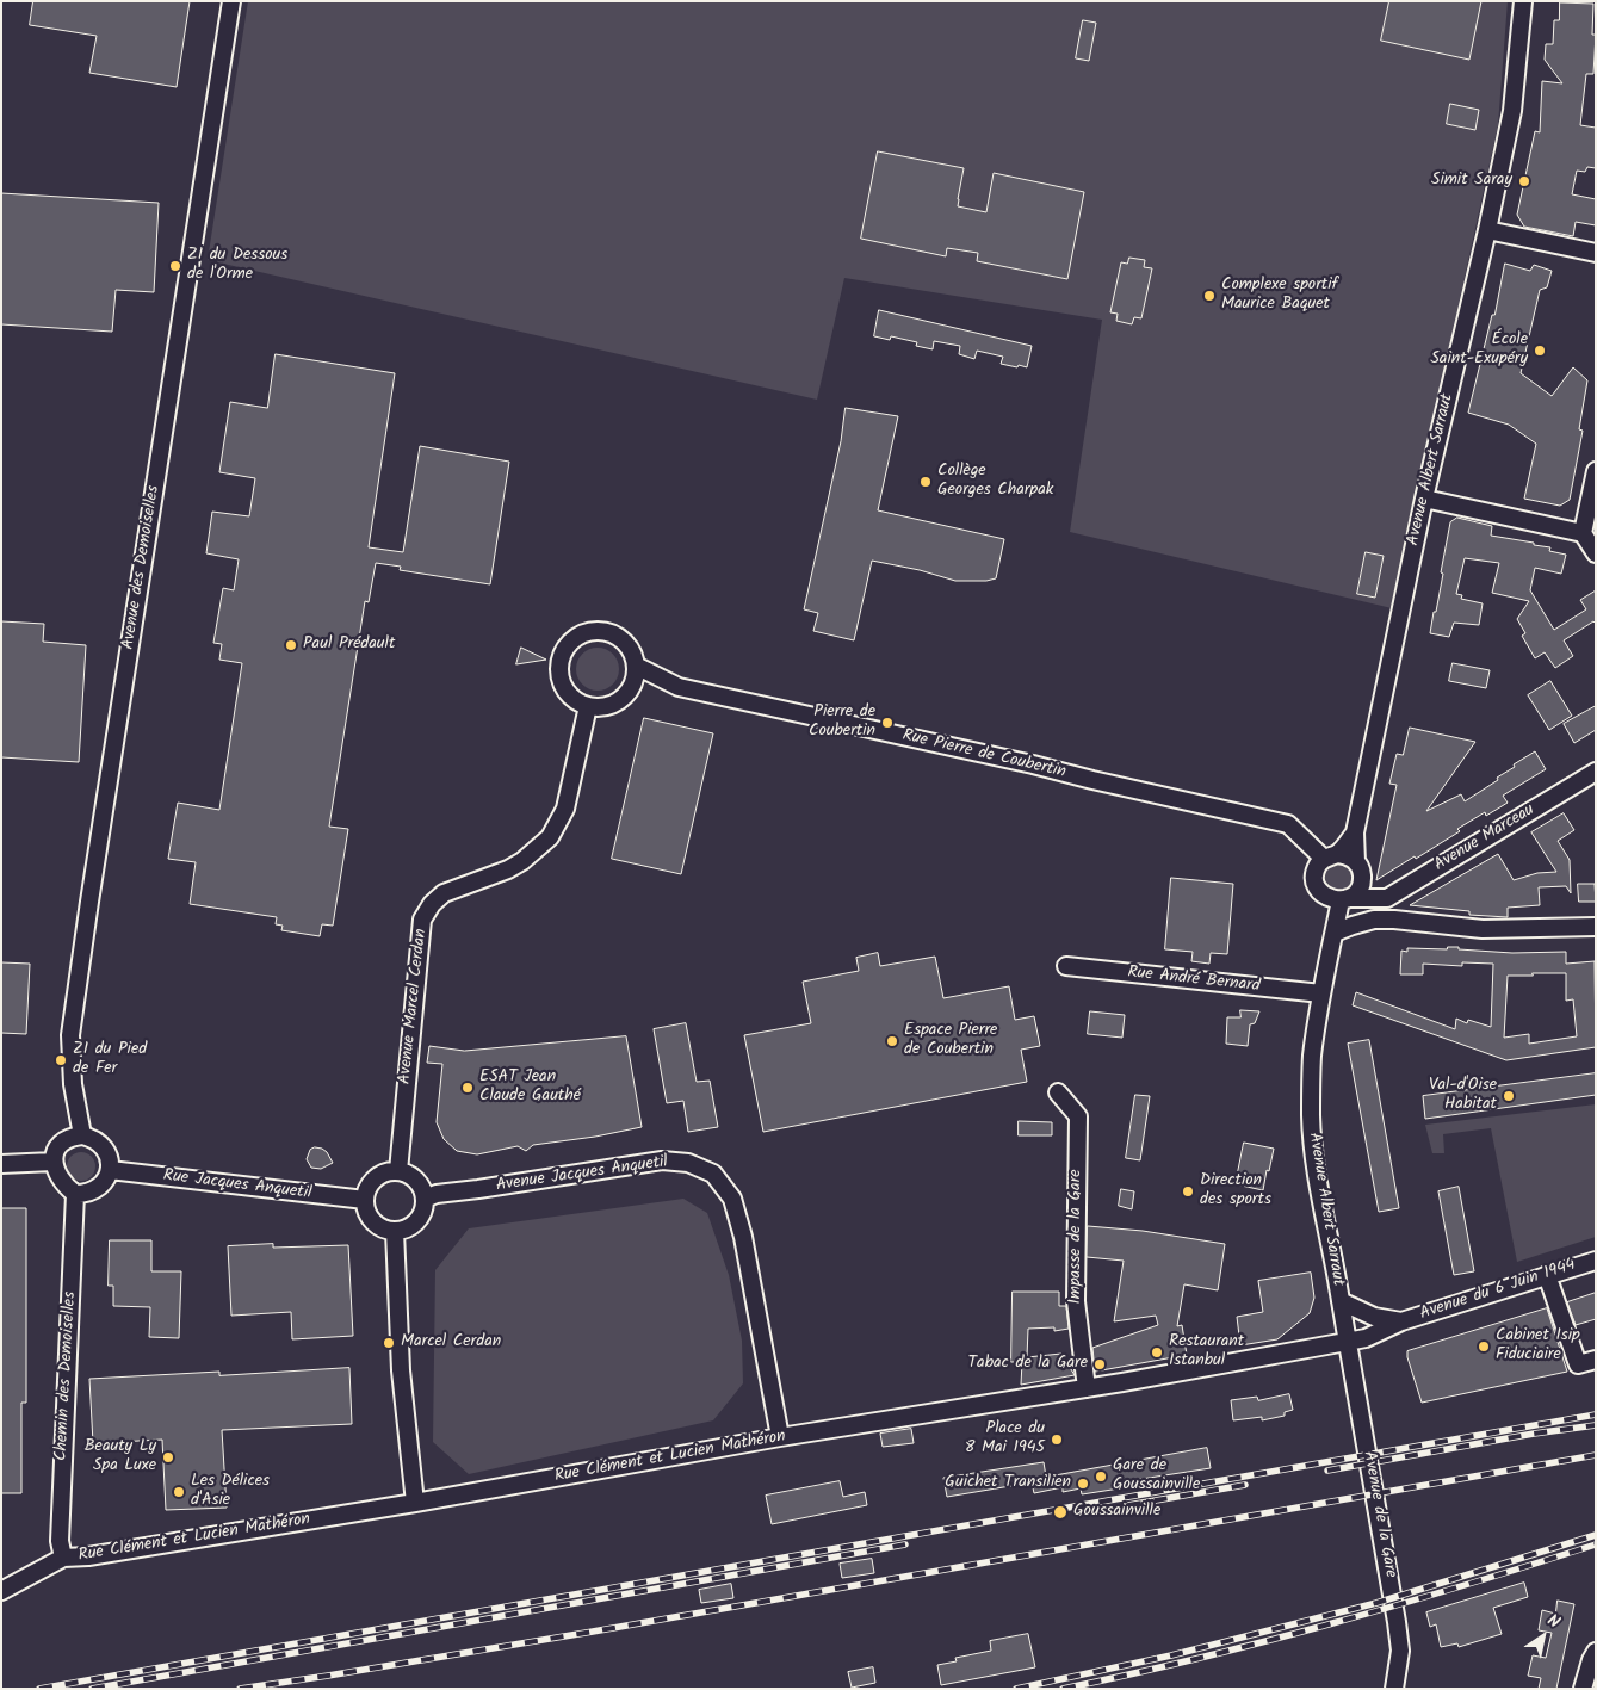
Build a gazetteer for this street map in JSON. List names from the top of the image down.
{
  "streets": {
    "street": [
      "Avenue Albert Sarraut",
      "Avenue des Demoiselles",
      "Rue Pierre de Coubertin",
      "Avenue Marceau",
      "Rue André Bernard",
      "Avenue Marcel Cerdan",
      "Avenue Jacques Anquetil",
      "Rue Jacques Anquetil",
      "Impasse de la Gare",
      "Avenue du 6 Juin 1944",
      "Chemin des Demoiselles",
      "Rue Clément et Lucien Mathéron",
      "Avenue de la Gare"
    ]
  },
  "crossings": [
    ["Avenue Albert Sarraut", "Rue Pierre de Coubertin"],
    ["Avenue Albert Sarraut", "Rue André Bernard"],
    ["Avenue Albert Sarraut", "Avenue du 6 Juin 1944"],
    ["Avenue Albert Sarraut", "Rue Clément et Lucien Mathéron"],
    ["Avenue Albert Sarraut", "Avenue de la Gare"],
    ["Avenue des Demoiselles", "Rue Jacques Anquetil"],
    ["Avenue des Demoiselles", "Chemin des Demoiselles"],
    ["Rue Pierre de Coubertin", "Avenue Marcel Cerdan"],
    ["Avenue Marcel Cerdan", "Avenue Jacques Anquetil"],
    ["Avenue Marcel Cerdan", "Rue Jacques Anquetil"],
    ["Avenue Jacques Anquetil", "Rue Jacques Anquetil"],
    ["Avenue Jacques Anquetil", "Rue Clément et Lucien Mathéron"],
    ["Rue Jacques Anquetil", "Chemin des Demoiselles"],
    ["Impasse de la Gare", "Rue Clément et Lucien Mathéron"],
    ["Avenue du 6 Juin 1944", "Rue Clément et Lucien Mathéron"],
    ["Avenue du 6 Juin 1944", "Avenue de la Gare"],
    ["Chemin des Demoiselles", "Rue Clément et Lucien Mathéron"],
    ["Rue Clément et Lucien Mathéron", "Avenue de la Gare"]
  ],
  "places": [
    "Simit Saray",
    "ZI du Dessous de l'Orme",
    "Complexe sportif Maurice Baquet",
    "École Saint-Exupéry",
    "Collège Georges Charpak",
    "Paul Prédault",
    "Pierre de Coubertin",
    "Espace Pierre de Coubertin",
    "ZI du Pied de Fer",
    "ESAT Jean Claude Gauthé",
    "Val-d'Oise Habitat",
    "Direction des sports",
    "Marcel Cerdan",
    "Cabinet Isip Fiduciaire",
    "Restaurant Istanbul",
    "Tabac de la Gare",
    "Place du 8 Mai 1945",
    "Beauty Ly Spa Luxe",
    "Gare de Goussainville",
    "Guichet Transilien",
    "Les Délices d'Asie",
    "Goussainville"
  ],
  "north": "top right"
}
